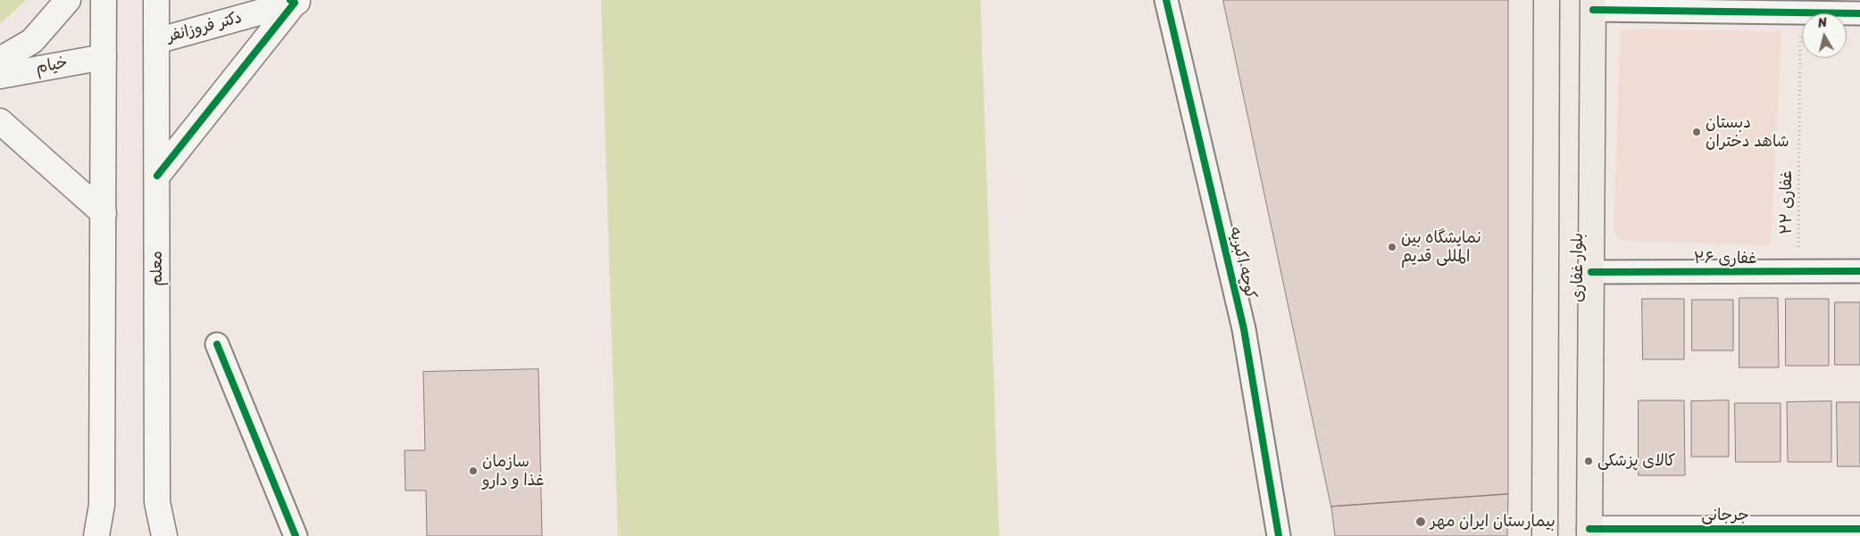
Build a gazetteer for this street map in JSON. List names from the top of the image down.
{
  "streets": {
    "main road": [
      "دکتر فروزانفر",
      "خیام",
      "بلوار غفاری",
      "معلم",
      "جرجانی"
    ],
    "street": ["غفاری ۲۶", "کوچه اکبریه"],
    "path": ["غفاری ۲۲"]
  },
  "crossings": [
    ["دکتر فروزانفر", "معلم"],
    ["غفاری ۲۲", "غفاری ۲۶"],
    ["غفاری ۲۶", "بلوار غفاری"],
    ["بلوار غفاری", "جرجانی"]
  ],
  "places": [
    "دبستان شاهد دختران",
    "نمایشگاه بین المللی قدیم",
    "کالای پزشکی",
    "سازمان غذا و دارو",
    "بیمارستان ایران مهر"
  ],
  "north": "top"
}
